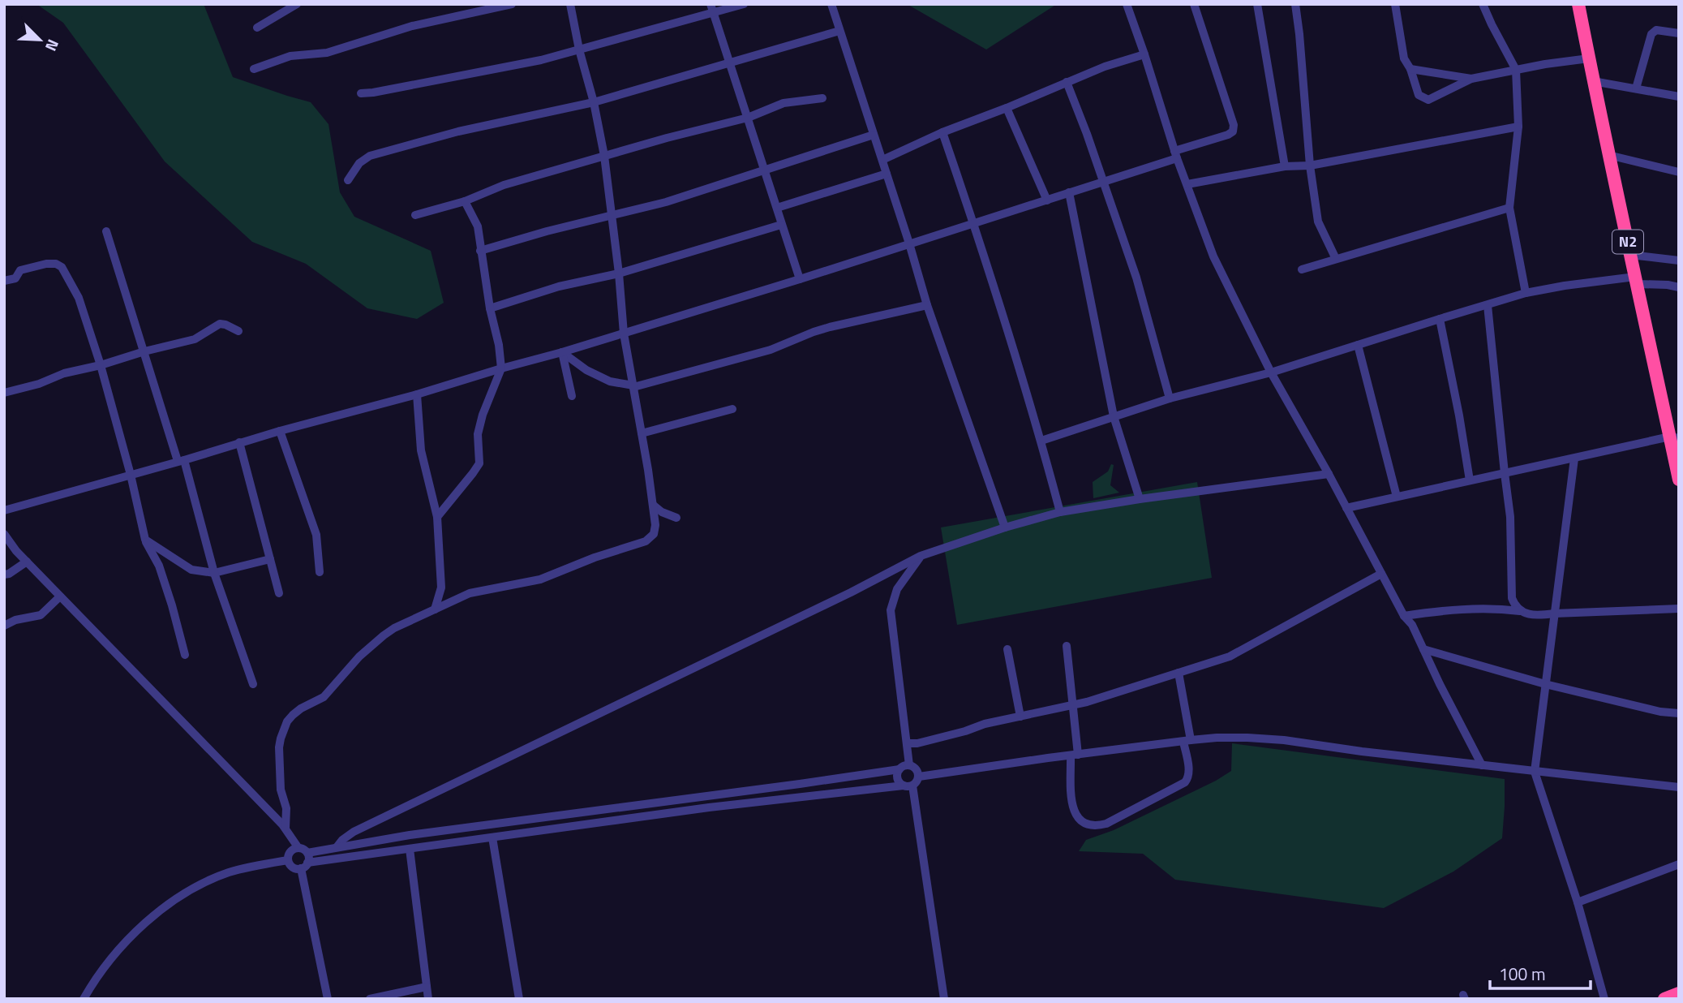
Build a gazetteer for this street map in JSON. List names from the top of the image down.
{
  "streets": {
    "highway": ["N2"]
  },
  "scale_bar": "100 m",
  "north": "bottom right"
}
